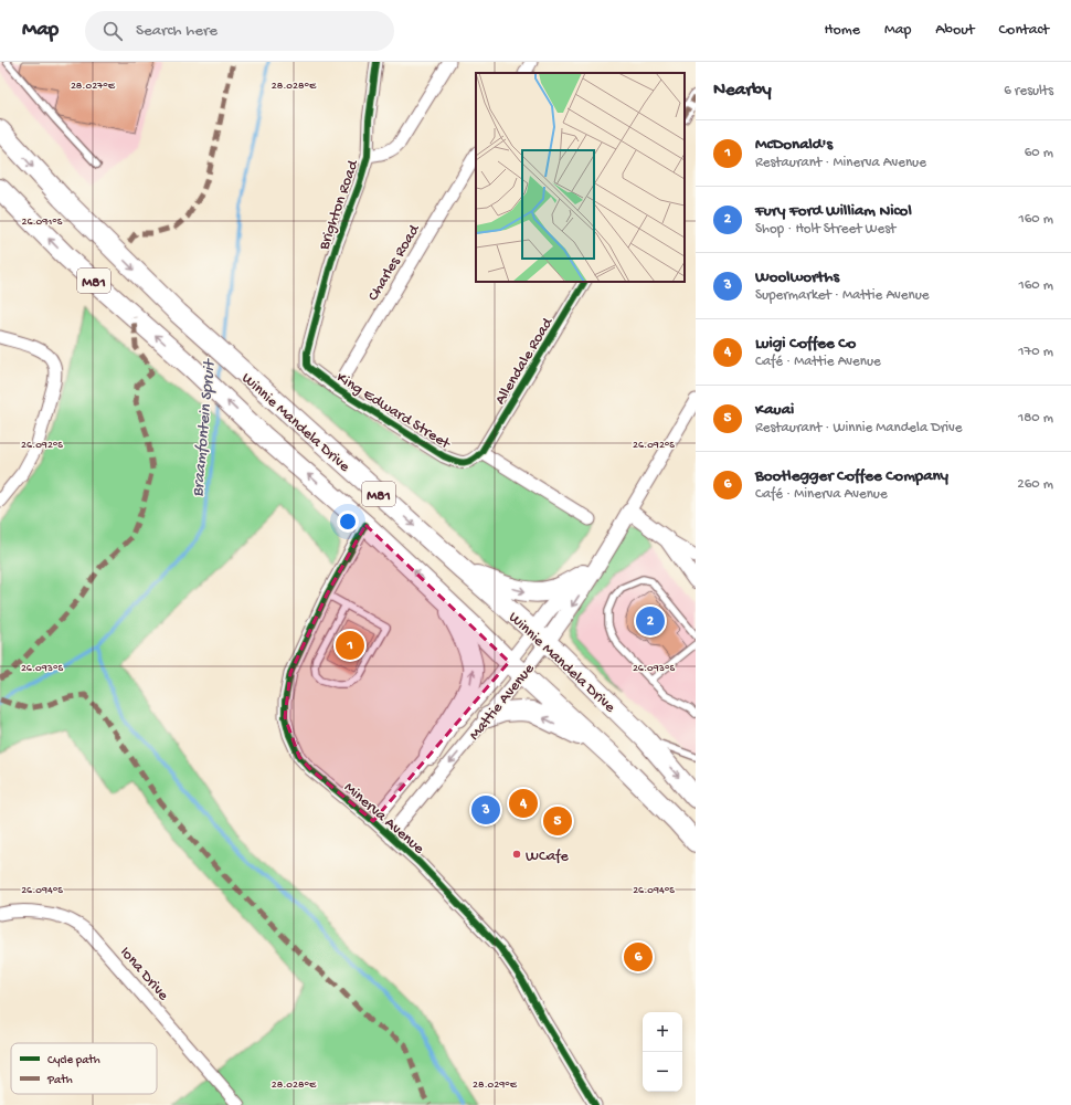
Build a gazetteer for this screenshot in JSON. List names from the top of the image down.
{
  "streets": {
    "main road": ["M81", "Winnie Mandela Drive"],
    "street": [
      "Brighton Road",
      "Charles Road",
      "Allendale Road",
      "King Edward Street",
      "Mattie Avenue",
      "Minerva Avenue",
      "Iona Drive"
    ]
  },
  "crossings": [
    ["Brighton Road", "King Edward Street"],
    ["Charles Road", "King Edward Street"],
    ["Allendale Road", "King Edward Street"],
    ["Winnie Mandela Drive", "Mattie Avenue"],
    ["Winnie Mandela Drive", "Minerva Avenue"],
    ["Mattie Avenue", "Minerva Avenue"]
  ],
  "water": ["Braamfontein Spruit"],
  "places": ["WCafe"],
  "legend": ["Cycle path", "Path"],
  "page": {
    "header": "Map",
    "search": "Search here",
    "nav": [
      "Home",
      "Map",
      "About",
      "Contact"
    ],
    "heading": ["Nearby", "6 results"],
    "list": [
      {
        "mark": "1",
        "name": "McDonald's",
        "note": "Restaurant · Minerva Avenue",
        "value": "60 m"
      },
      {
        "mark": "2",
        "name": "Fury Ford William Nicol",
        "note": "Shop · Holt Street West",
        "value": "160 m"
      },
      {
        "mark": "3",
        "name": "Woolworths",
        "note": "Supermarket · Mattie Avenue",
        "value": "160 m"
      },
      {
        "mark": "4",
        "name": "Luigi Coffee Co",
        "note": "Café · Mattie Avenue",
        "value": "170 m"
      },
      {
        "mark": "5",
        "name": "Kauai",
        "note": "Restaurant · Winnie Mandela Drive",
        "value": "180 m"
      },
      {
        "mark": "6",
        "name": "Bootlegger Coffee Company",
        "note": "Café · Minerva Avenue",
        "value": "260 m"
      }
    ],
    "pins": [
      "2",
      "1",
      "4",
      "3",
      "5",
      "6"
    ],
    "map_buttons": ["+", "−"]
  },
  "coordinates": [
    "28.027°E",
    "28.028°E",
    "26.091°S",
    "26.092°S",
    "26.093°S",
    "26.094°S",
    "28.029°E"
  ]
}
